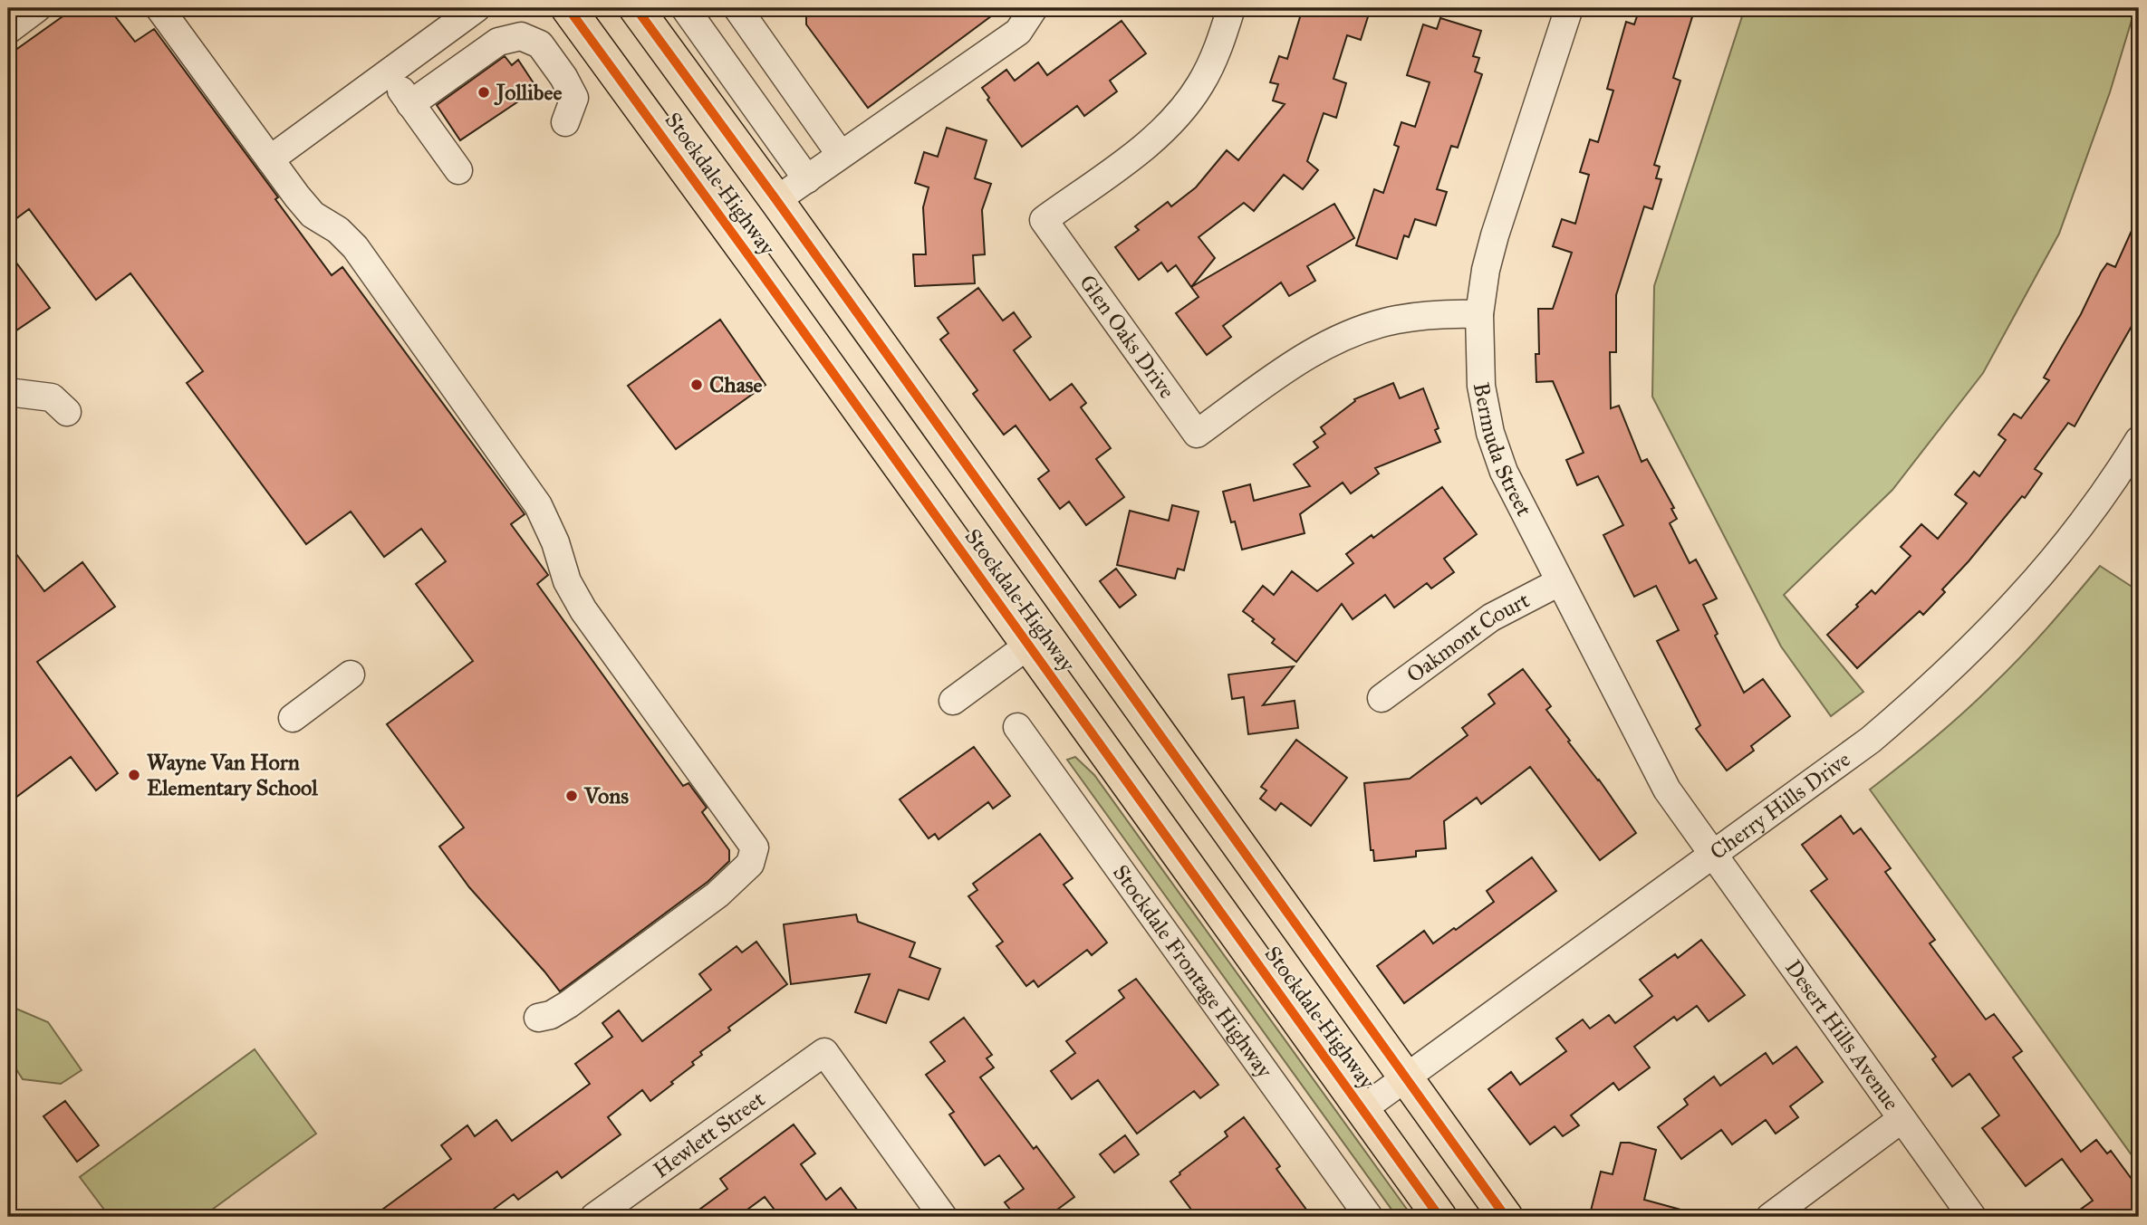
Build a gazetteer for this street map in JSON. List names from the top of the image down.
{
  "streets": {
    "main road": ["Stockdale Highway"],
    "street": [
      "Glen Oaks Drive",
      "Bermuda Street",
      "Oakmont Court",
      "Cherry Hills Drive",
      "Stockdale Frontage Highway",
      "Desert Hills Avenue",
      "Hewlett Street"
    ]
  },
  "crossings": [
    ["Stockdale Highway", "Cherry Hills Drive"],
    ["Glen Oaks Drive", "Bermuda Street"],
    ["Bermuda Street", "Oakmont Court"],
    ["Bermuda Street", "Cherry Hills Drive"],
    ["Bermuda Street", "Desert Hills Avenue"],
    ["Cherry Hills Drive", "Desert Hills Avenue"]
  ],
  "places": [
    "Jollibee",
    "Chase",
    "Wayne Van Horn Elementary School",
    "Vons"
  ]
}
